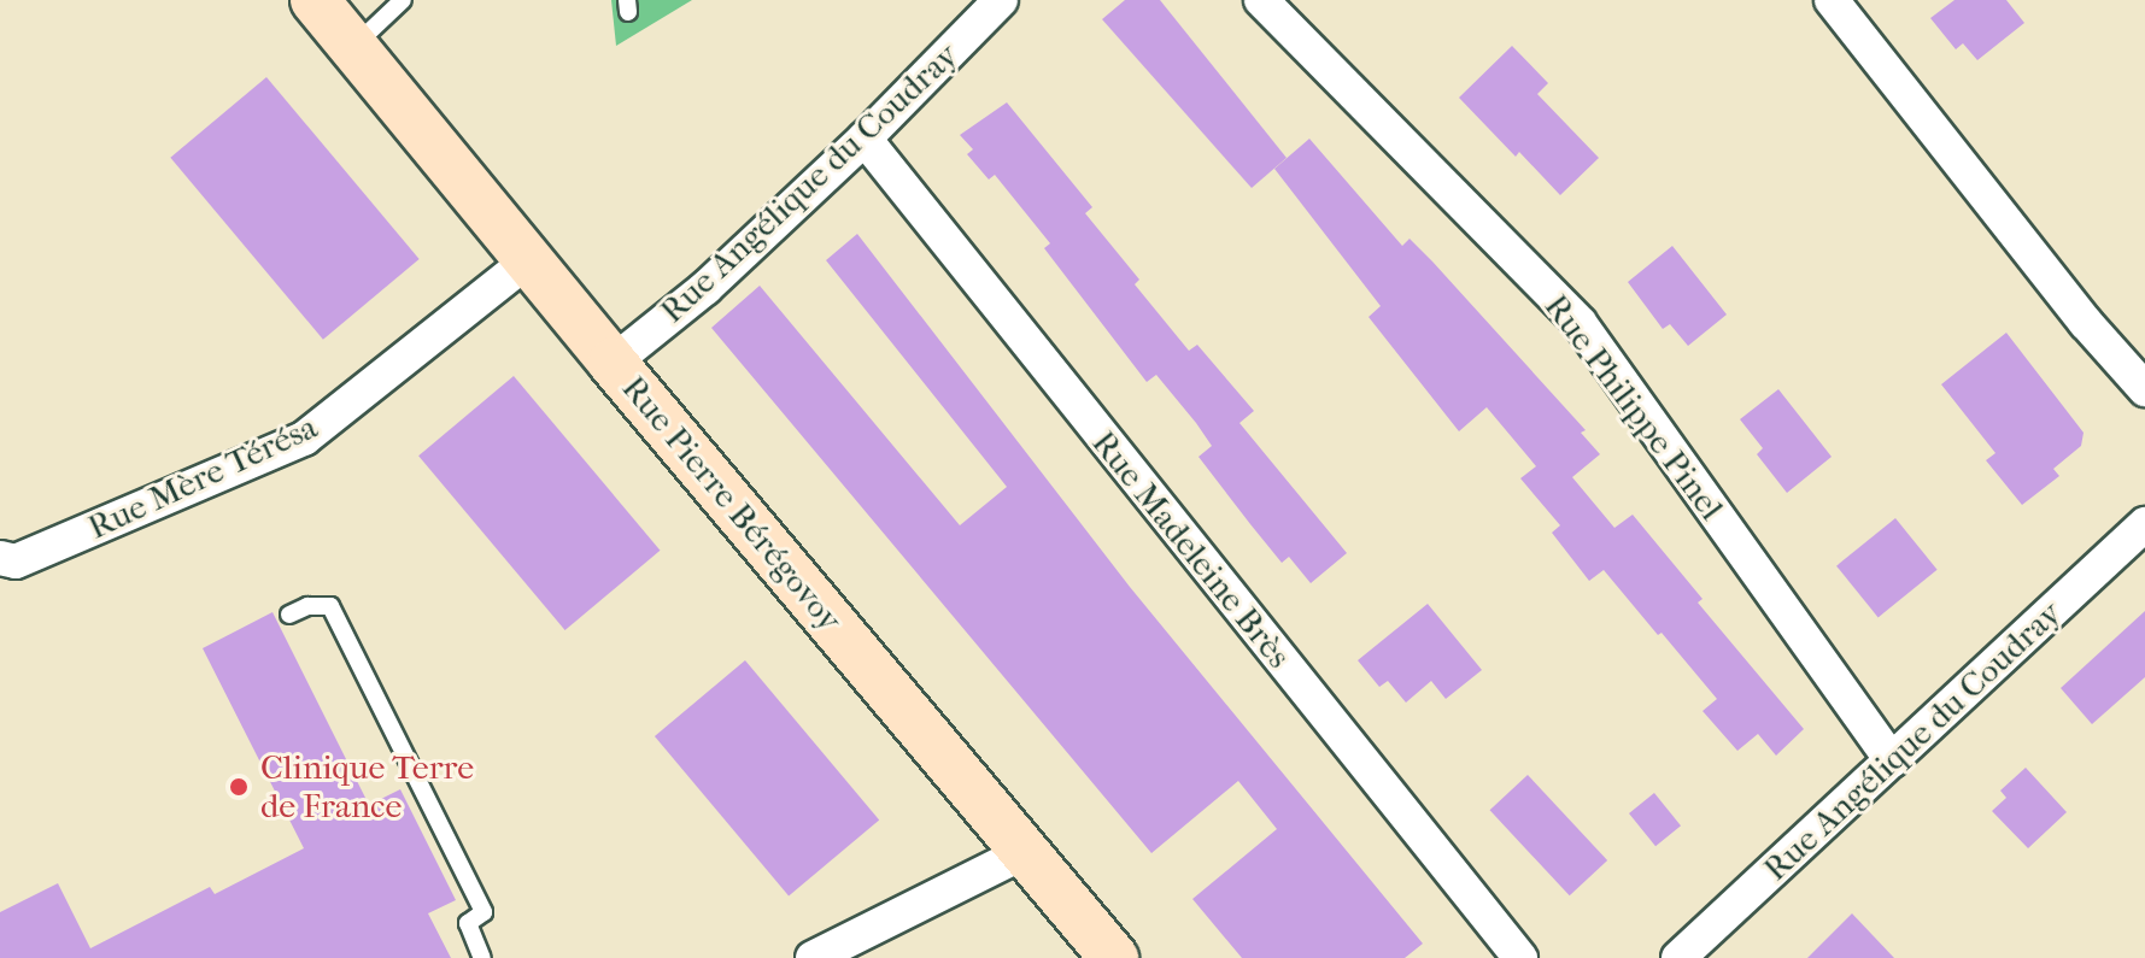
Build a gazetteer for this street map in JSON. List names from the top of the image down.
{
  "streets": {
    "street": [
      "Rue Angélique du Coudray",
      "Rue Philippe Pinel",
      "Rue Mère Térésa",
      "Rue Pierre Bérégovoy",
      "Rue Madeleine Brès"
    ]
  },
  "crossings": [
    ["Rue Angélique du Coudray", "Rue Philippe Pinel"],
    ["Rue Angélique du Coudray", "Rue Pierre Bérégovoy"],
    ["Rue Angélique du Coudray", "Rue Madeleine Brès"],
    ["Rue Mère Térésa", "Rue Pierre Bérégovoy"]
  ],
  "places": ["Clinique Terre de France"]
}
